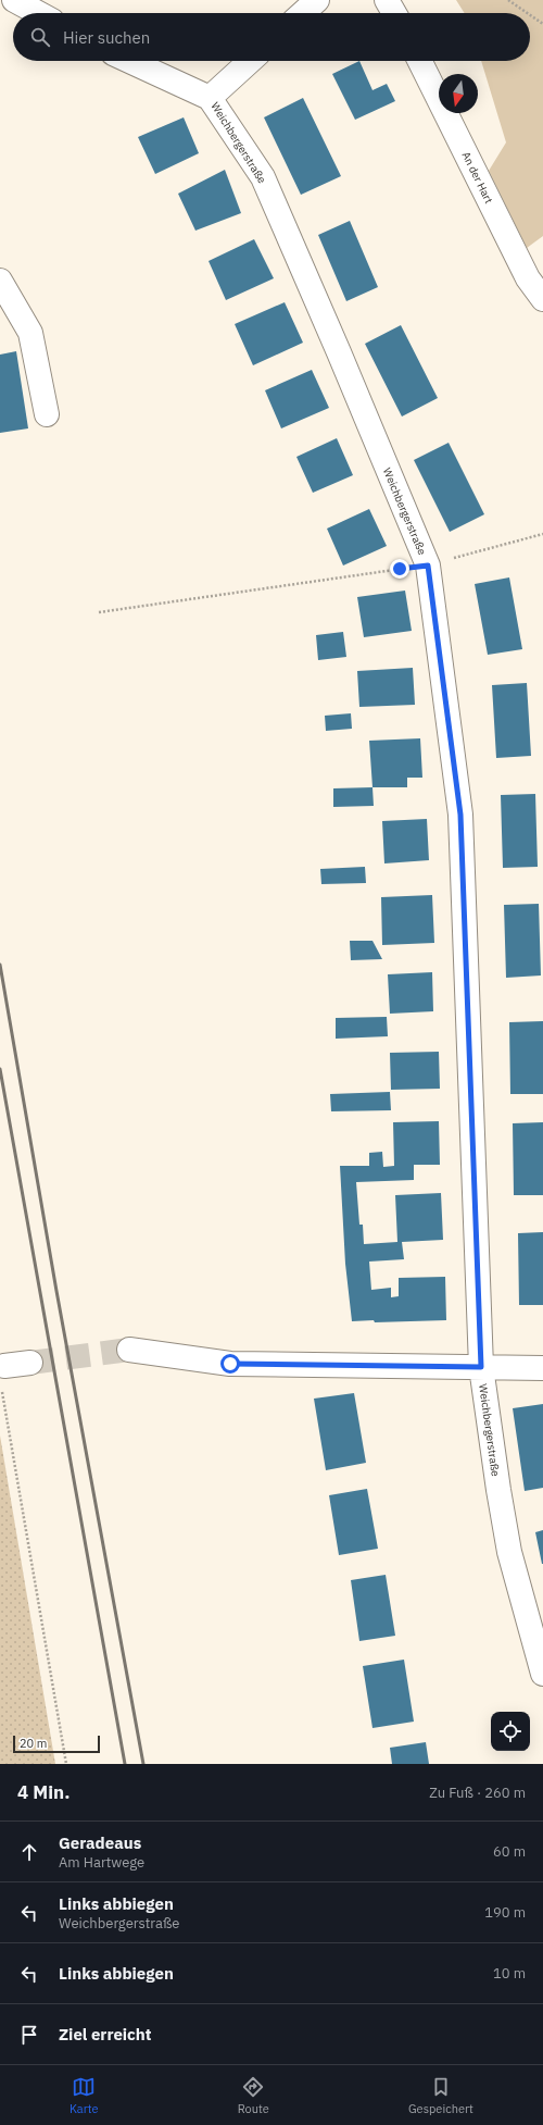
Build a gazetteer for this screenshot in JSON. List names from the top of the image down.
{
  "streets": {
    "street": ["Weichbergerstraße", "An der Hart"]
  },
  "scale_bar": "20 m",
  "north": "bottom",
  "page": {
    "search": "Hier suchen",
    "scale": "20 m",
    "heading": ["4 Min.", "Zu Fuß · 260 m"],
    "list": [
      ["Geradeaus", "Am Hartwege", "60 m"],
      ["Links abbiegen", "Weichbergerstraße", "190 m"],
      ["Links abbiegen", "10 m"],
      "Ziel erreicht"
    ],
    "nav": ["Karte", "Route", "Gespeichert"]
  }
}
